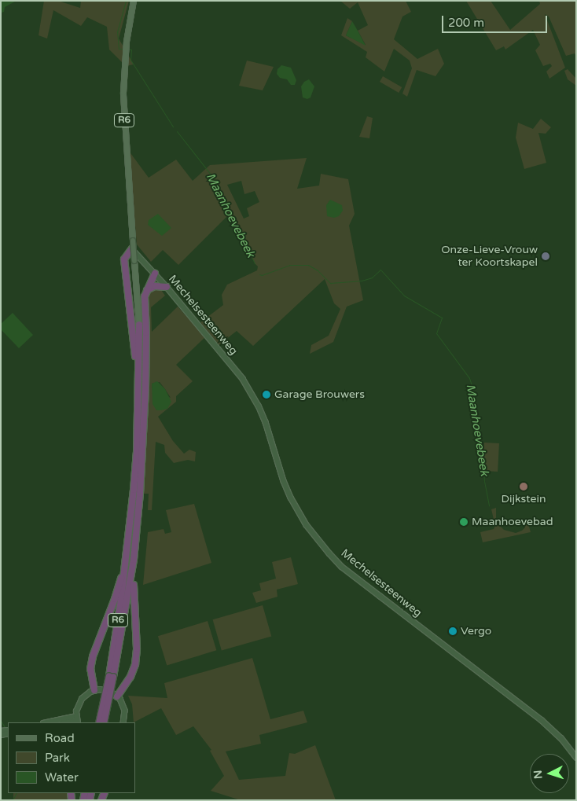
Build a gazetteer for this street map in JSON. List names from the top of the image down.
{
  "streets": {
    "highway": ["R6"],
    "main road": ["Mechelsesteenweg"]
  },
  "water": ["Maanhoevebeek"],
  "places": [
    "Onze-Lieve-Vrouw ter Koortskapel",
    "Garage Brouwers",
    "Dijkstein",
    "Maanhoevebad",
    "Vergo"
  ],
  "legend": ["Road", "Park", "Water"],
  "scale_bar": "200 m",
  "north": "left"
}
